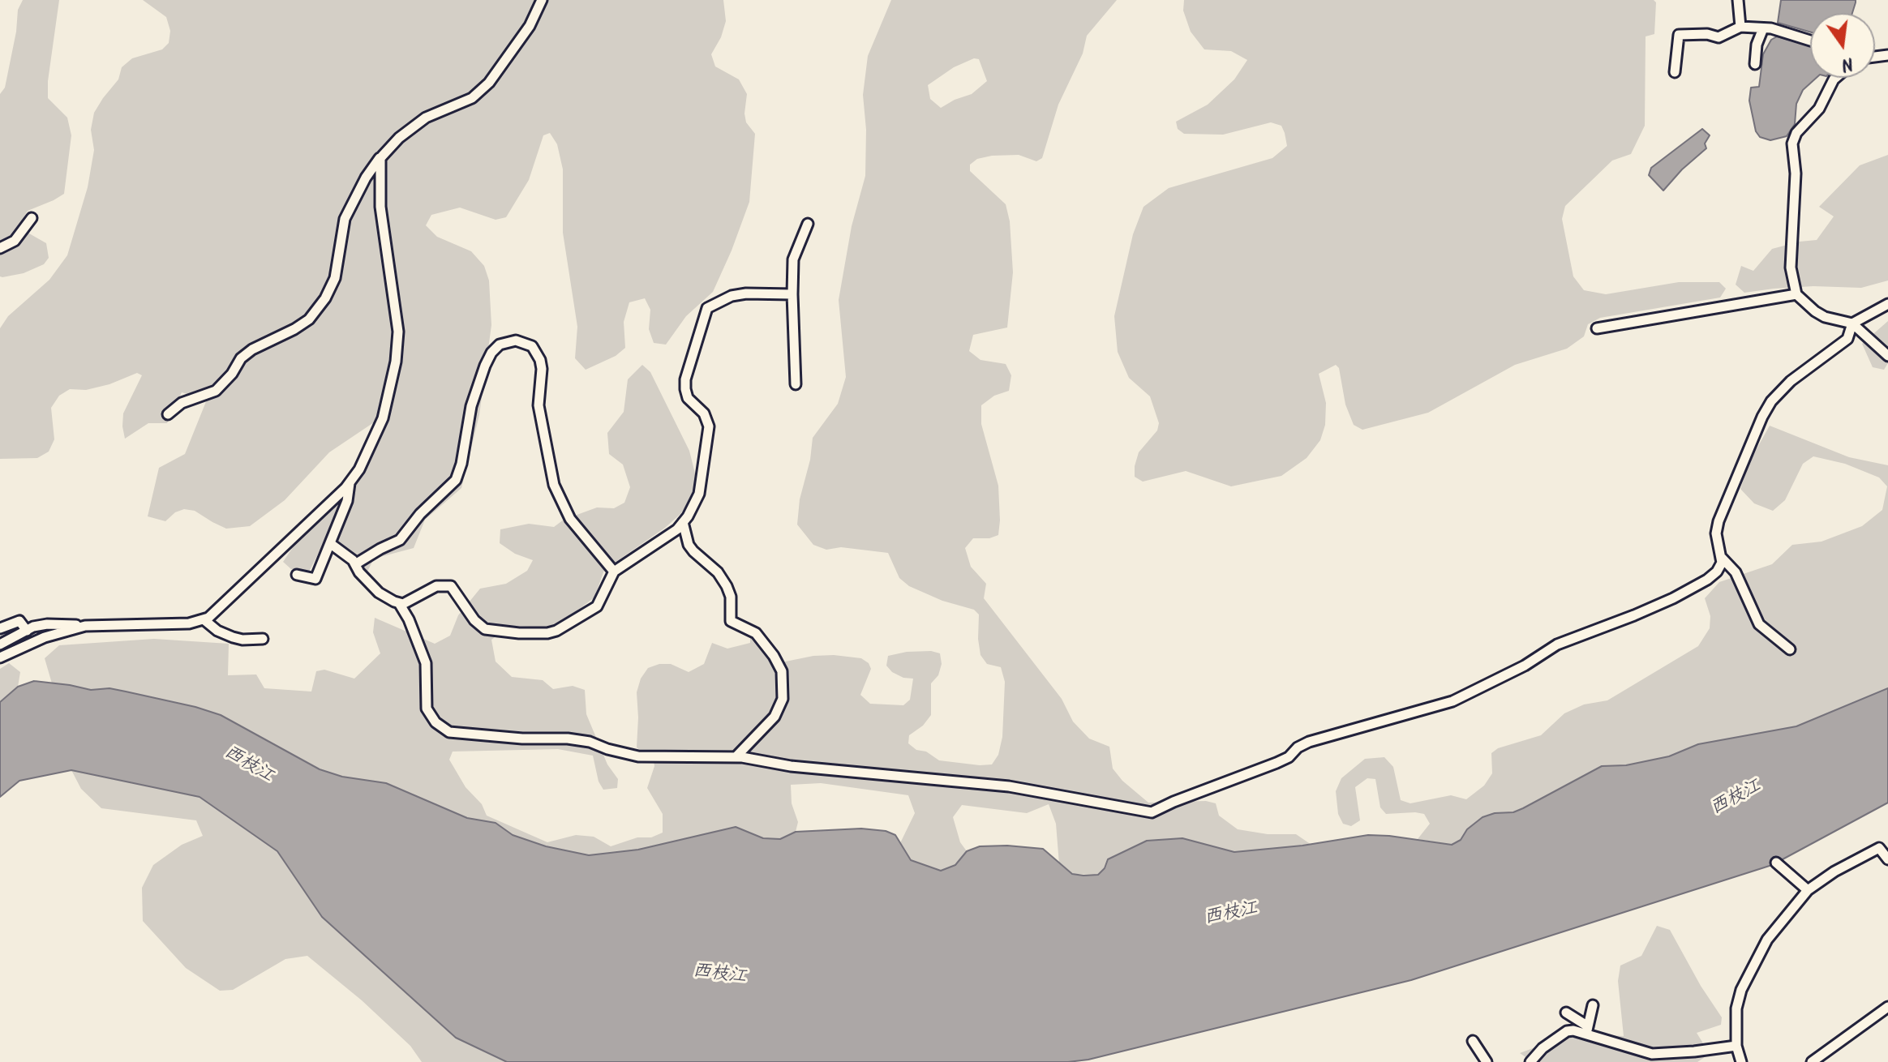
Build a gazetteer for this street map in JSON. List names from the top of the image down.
{
  "water": ["西枝江"],
  "north": "bottom"
}
